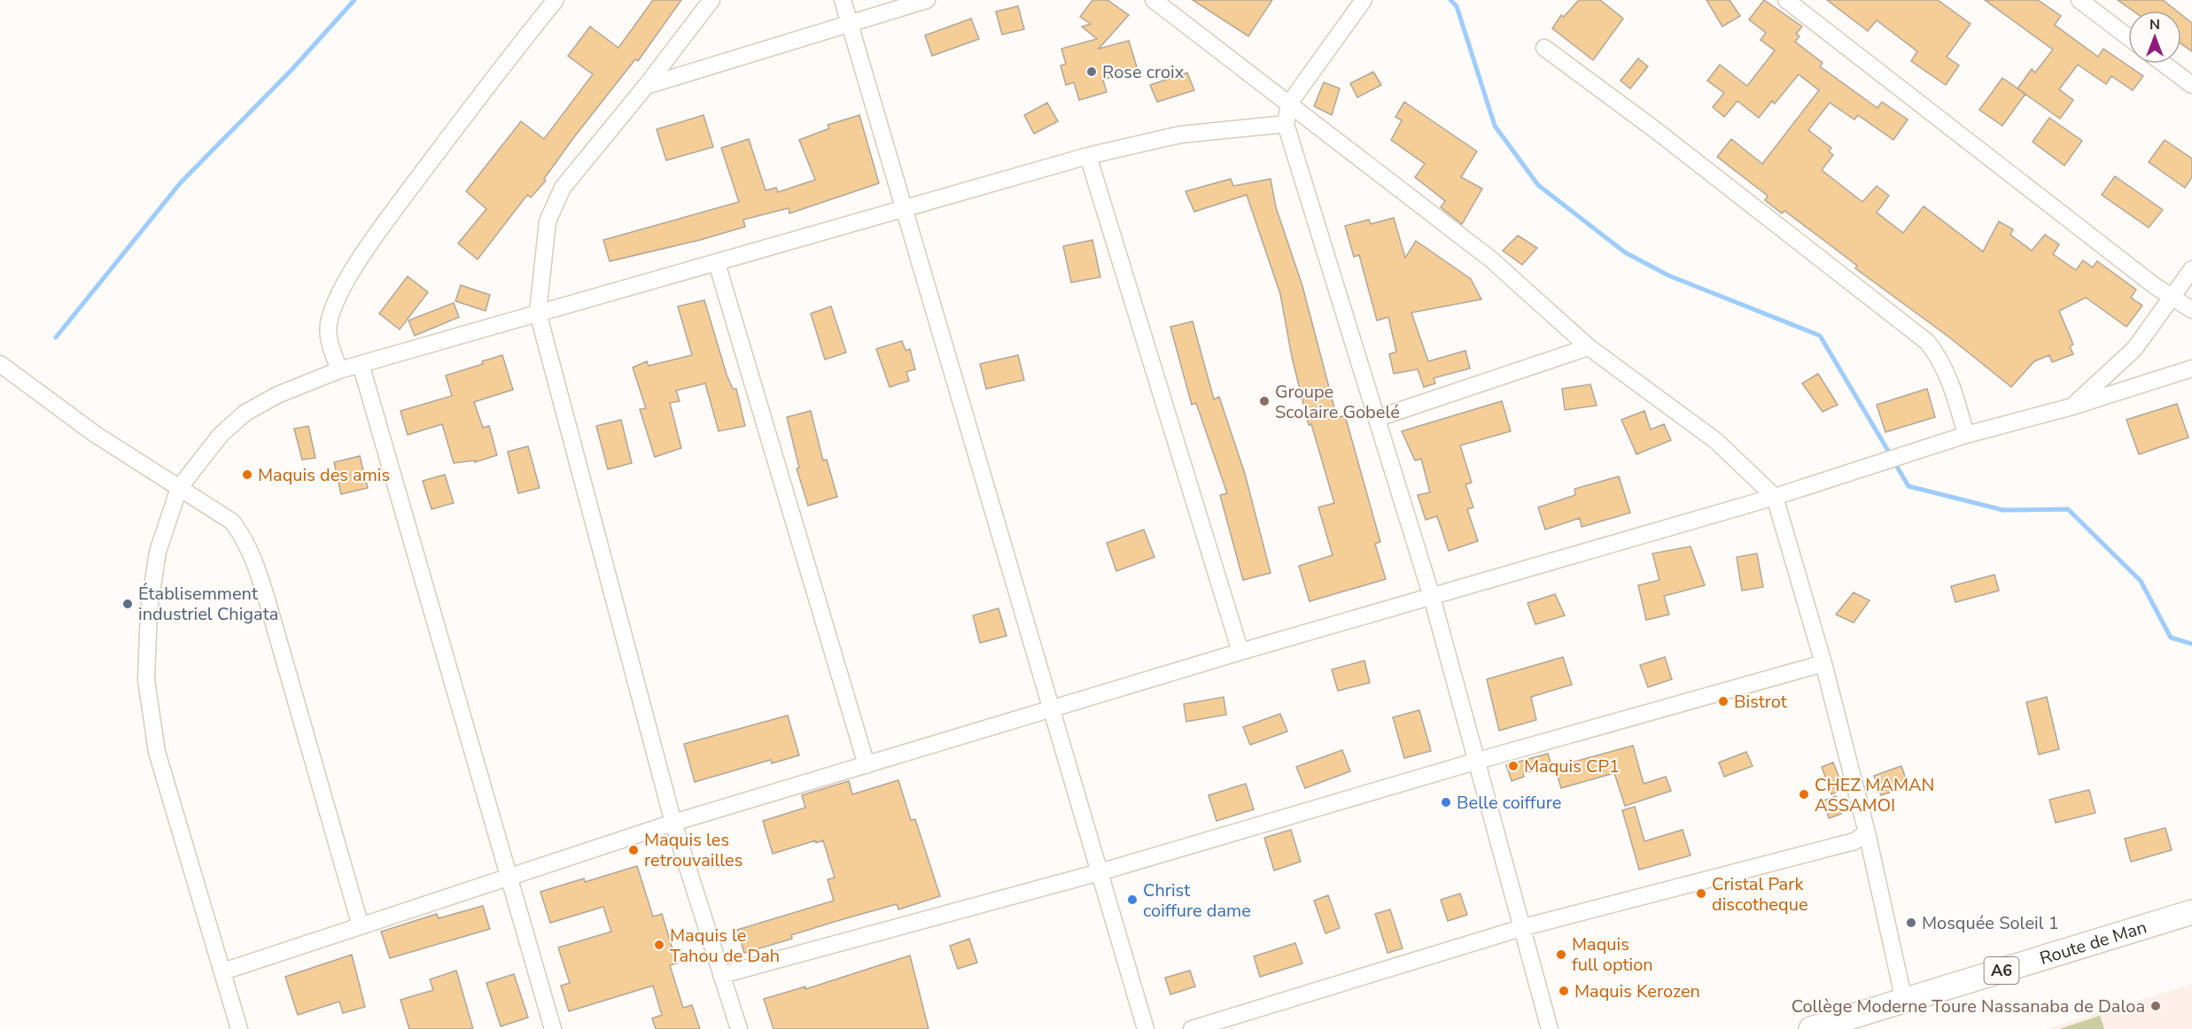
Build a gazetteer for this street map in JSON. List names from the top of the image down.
{
  "streets": {
    "highway": ["Route de Man", "A6"]
  },
  "places": [
    "Rose croix",
    "Groupe Scolaire Gobelé",
    "Maquis des amis",
    "Établisemment industriel Chigata",
    "Bistrot",
    "Maquis CP1",
    "CHEZ MAMAN ASSAMOI",
    "Belle coiffure",
    "Maquis les retrouvailles",
    "Cristal Park discotheque",
    "Christ coiffure dame",
    "Mosquée Soleil 1",
    "Maquis le Tahou de Dah",
    "Maquis full option",
    "Maquis Kerozen",
    "Collège Moderne Toure Nassanaba de Daloa"
  ],
  "north": "top"
}
